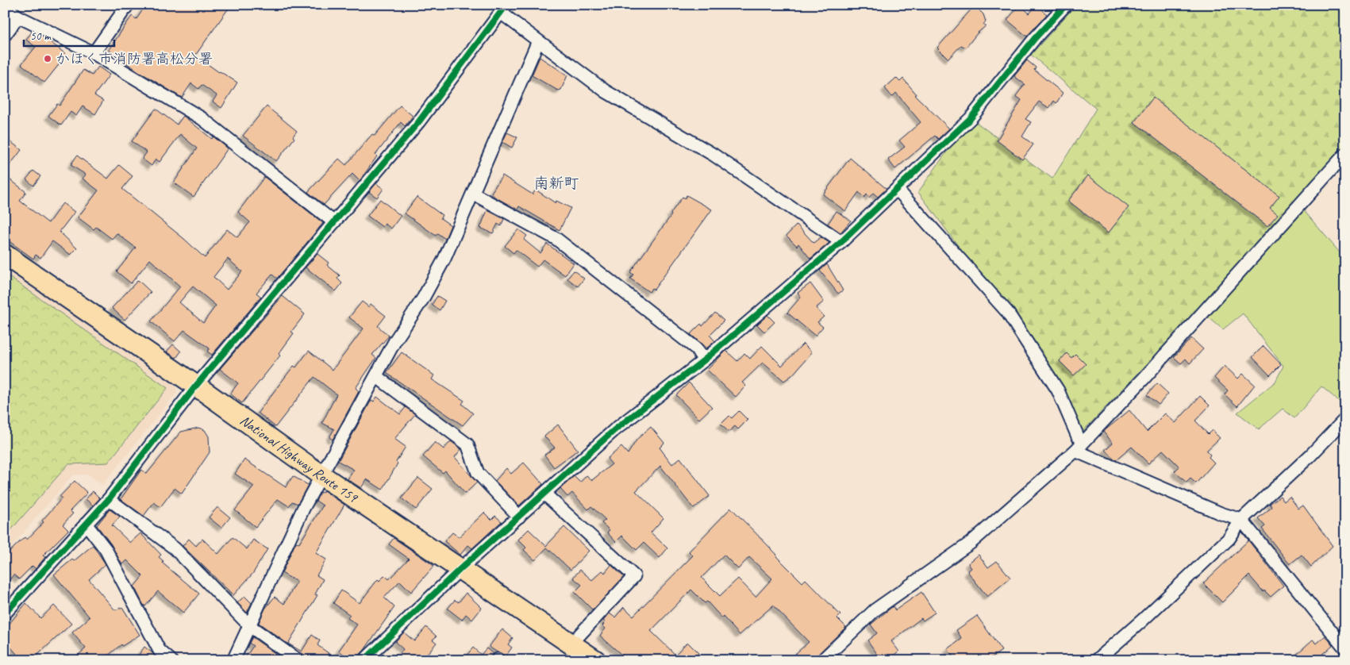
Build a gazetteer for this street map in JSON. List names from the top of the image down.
{
  "streets": {
    "highway": ["National Highway Route 159"]
  },
  "districts": ["南新町"],
  "places": ["かほく市消防署高松分署"],
  "scale_bar": "50 m"
}
